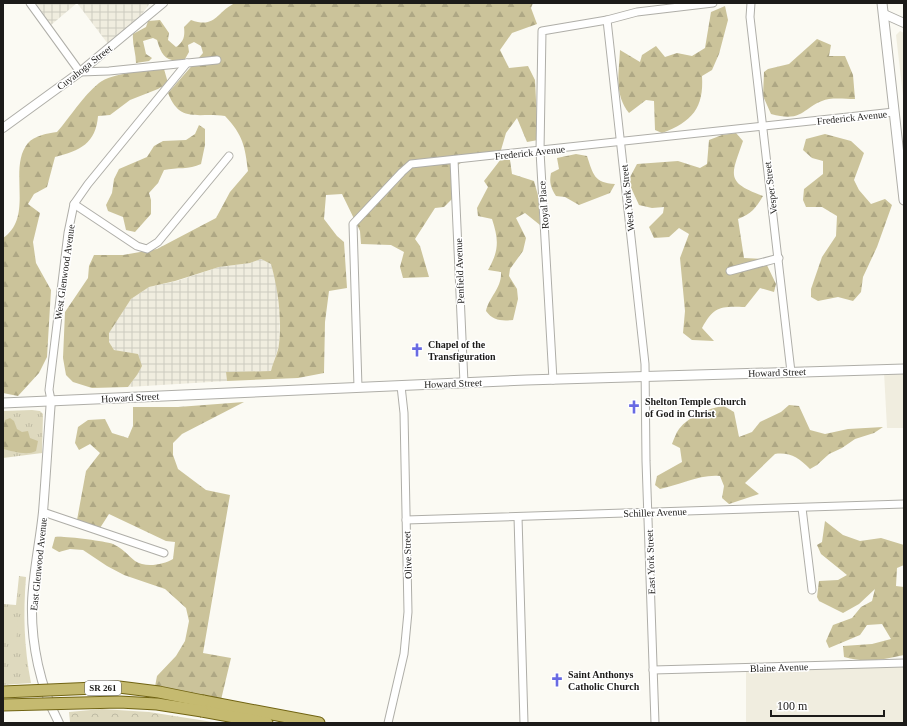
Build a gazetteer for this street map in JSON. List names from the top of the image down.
{
  "streets": {
    "main road": ["Howard Street", "SR 261"],
    "street": [
      "Cuyahoga Street",
      "Frederick Avenue",
      "Vesper Street",
      "West York Street",
      "Royal Place",
      "Penfield Avenue",
      "West Glenwood Avenue",
      "Schiller Avenue",
      "Olive Street",
      "East York Street",
      "East Glenwood Avenue",
      "Blaine Avenue"
    ]
  },
  "crossings": [
    ["Frederick Avenue", "Vesper Street"],
    ["Frederick Avenue", "West York Street"],
    ["Frederick Avenue", "Royal Place"],
    ["Frederick Avenue", "Penfield Avenue"],
    ["Frederick Avenue", "Howard Street"],
    ["Vesper Street", "Howard Street"],
    ["West York Street", "Royal Place"],
    ["West York Street", "Howard Street"],
    ["West York Street", "East York Street"],
    ["Royal Place", "Howard Street"],
    ["Penfield Avenue", "Howard Street"],
    ["West Glenwood Avenue", "Howard Street"],
    ["West Glenwood Avenue", "East Glenwood Avenue"],
    ["Howard Street", "Olive Street"],
    ["Howard Street", "East York Street"],
    ["Howard Street", "East Glenwood Avenue"],
    ["Schiller Avenue", "Olive Street"],
    ["Schiller Avenue", "East York Street"],
    ["East York Street", "Blaine Avenue"]
  ],
  "places": {
    "church": ["Chapel of the Transfiguration", "Shelton Temple Church of God in Christ", "Saint Anthonys Catholic Church"]
  },
  "scale_bar": "100 m"
}
